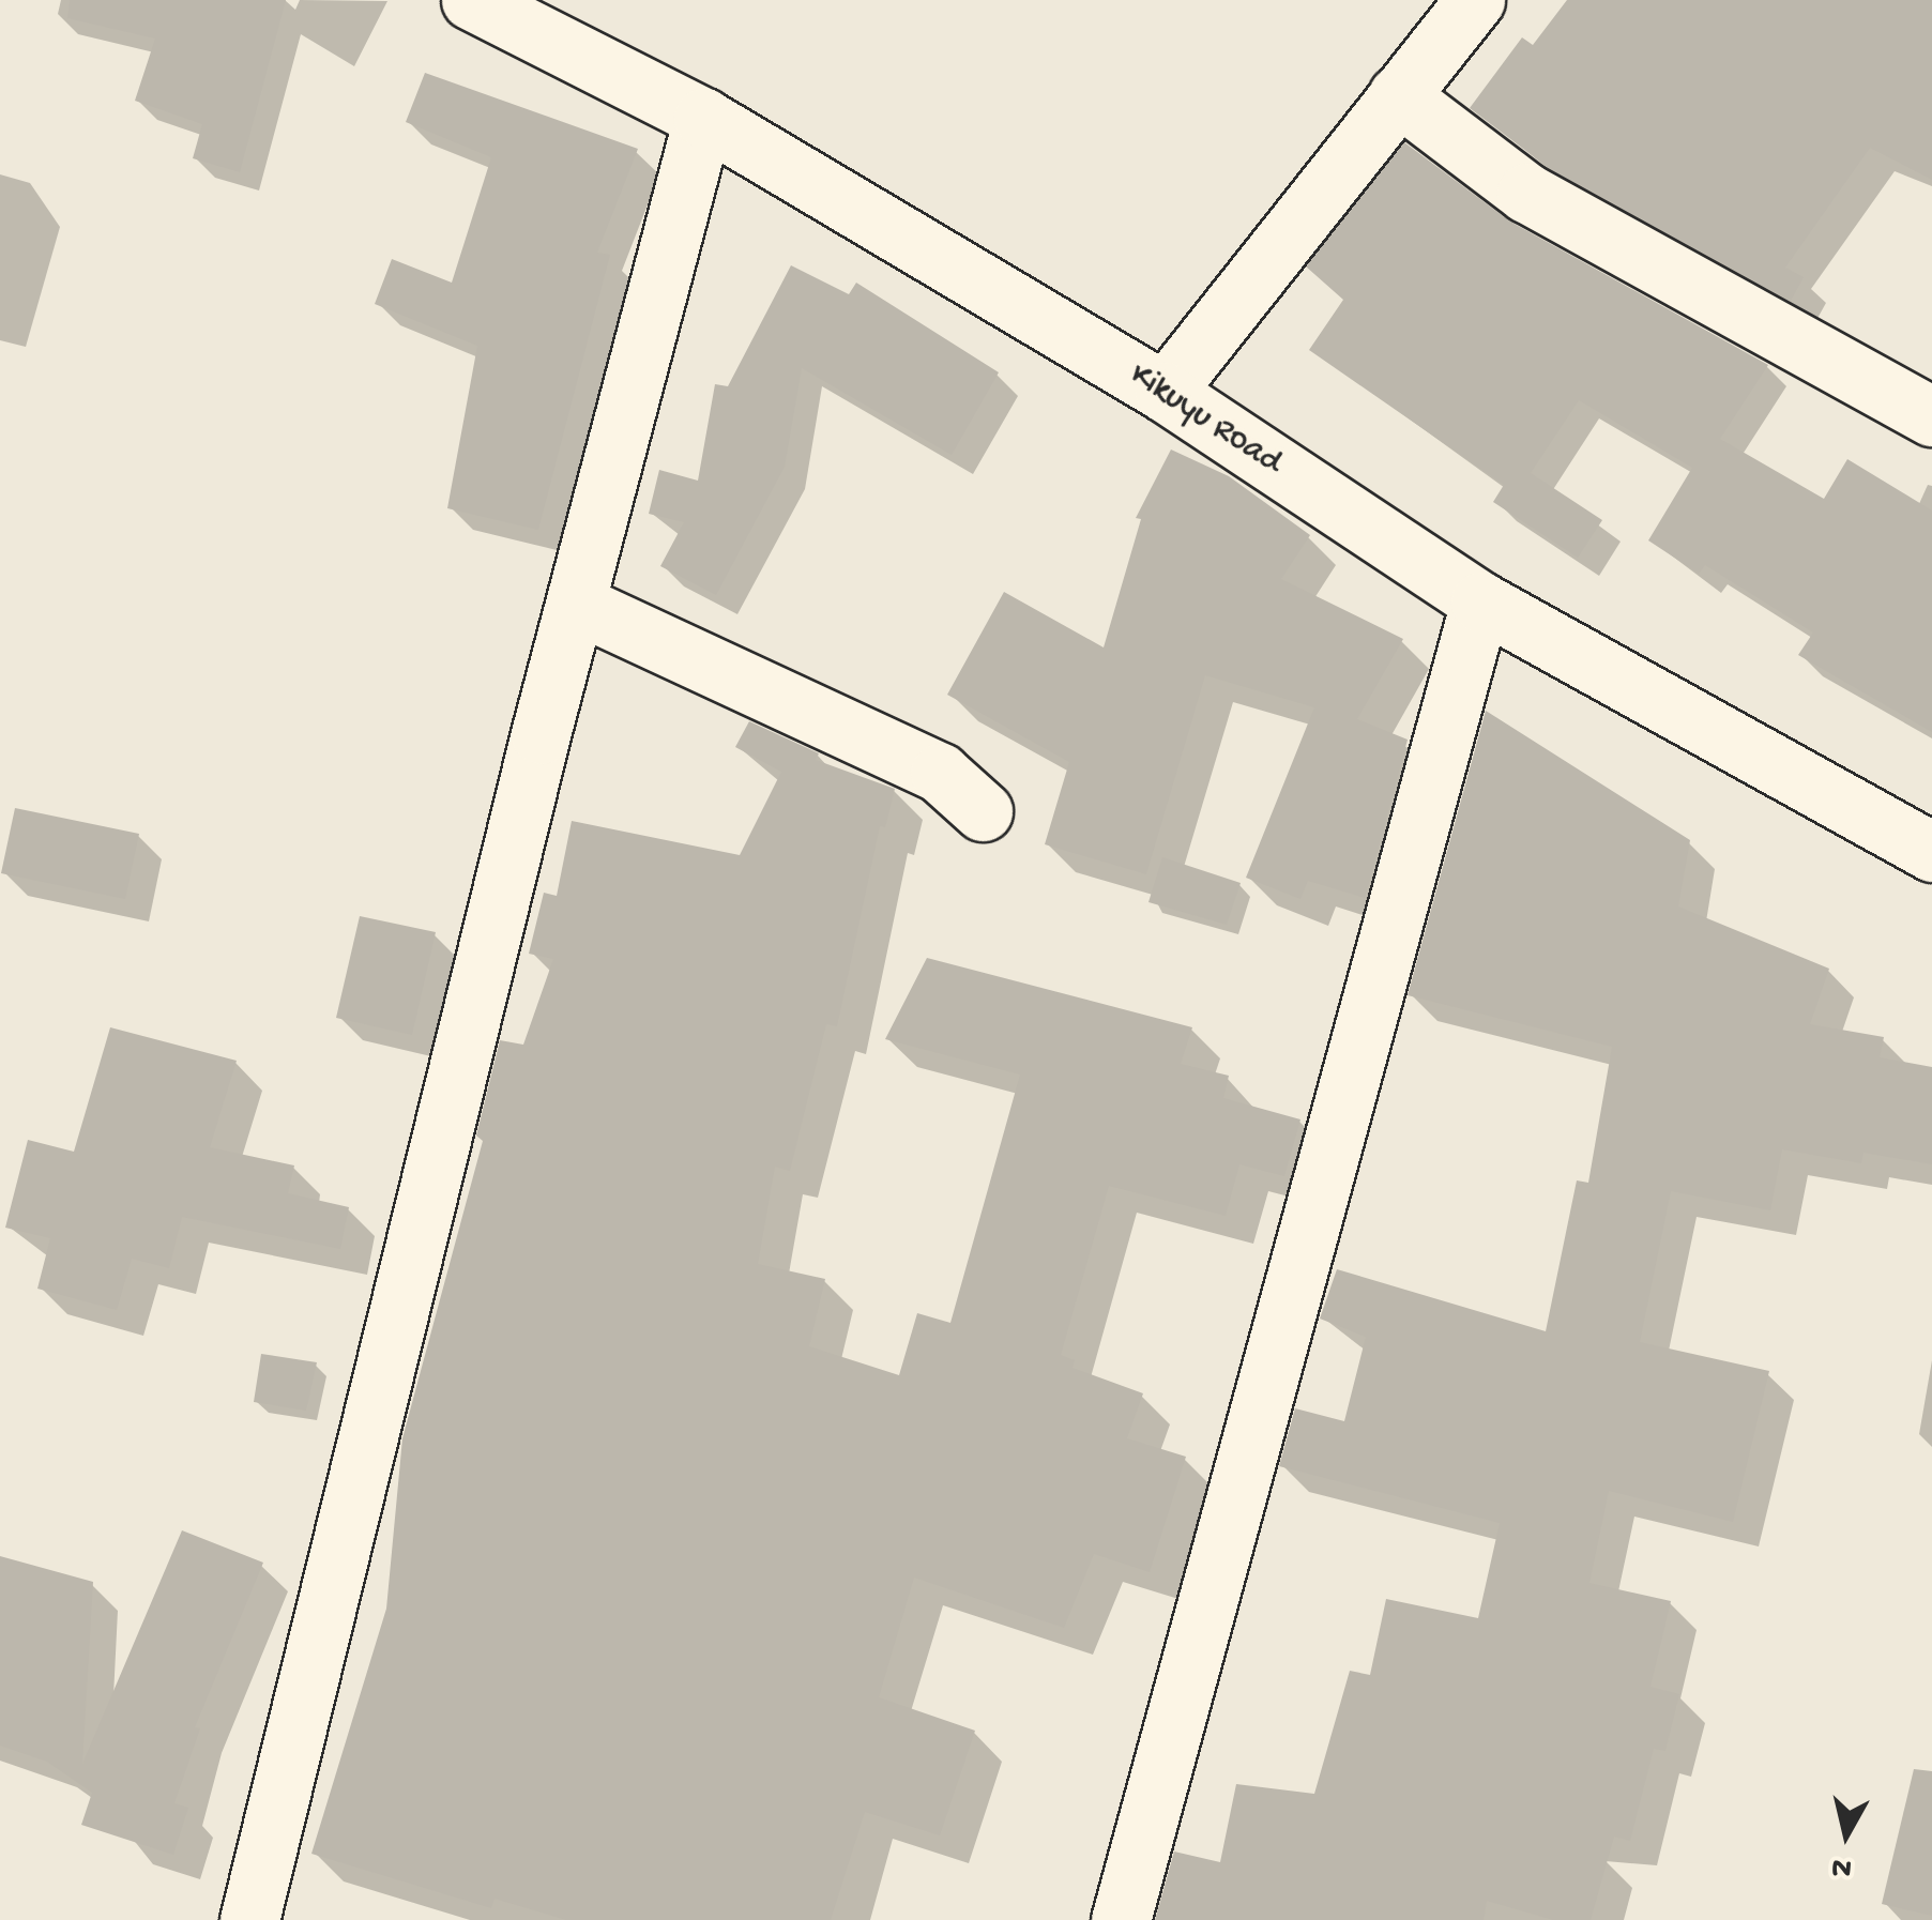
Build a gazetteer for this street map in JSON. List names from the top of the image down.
{
  "streets": {
    "street": ["Kikuyu Road"]
  },
  "north": "bottom"
}
